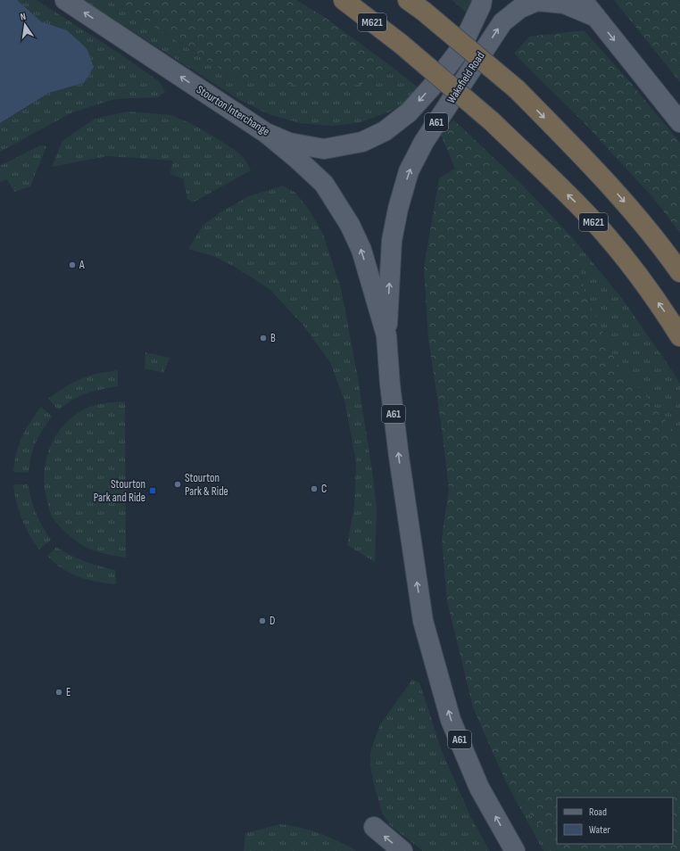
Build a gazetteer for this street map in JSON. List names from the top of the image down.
{
  "streets": {
    "highway": ["M621"],
    "main road": ["Wakefield Road", "Stourton Interchange", "A61"]
  },
  "crossings": [
    ["Wakefield Road", "A61"],
    ["Stourton Interchange", "A61"]
  ],
  "places": {
    "other": [
      "A",
      "B",
      "Stourton Park & Ride",
      "C",
      "D",
      "E"
    ],
    "transit": ["Stourton Park and Ride"]
  },
  "legend": ["Road", "Water"],
  "north": "top"
}
